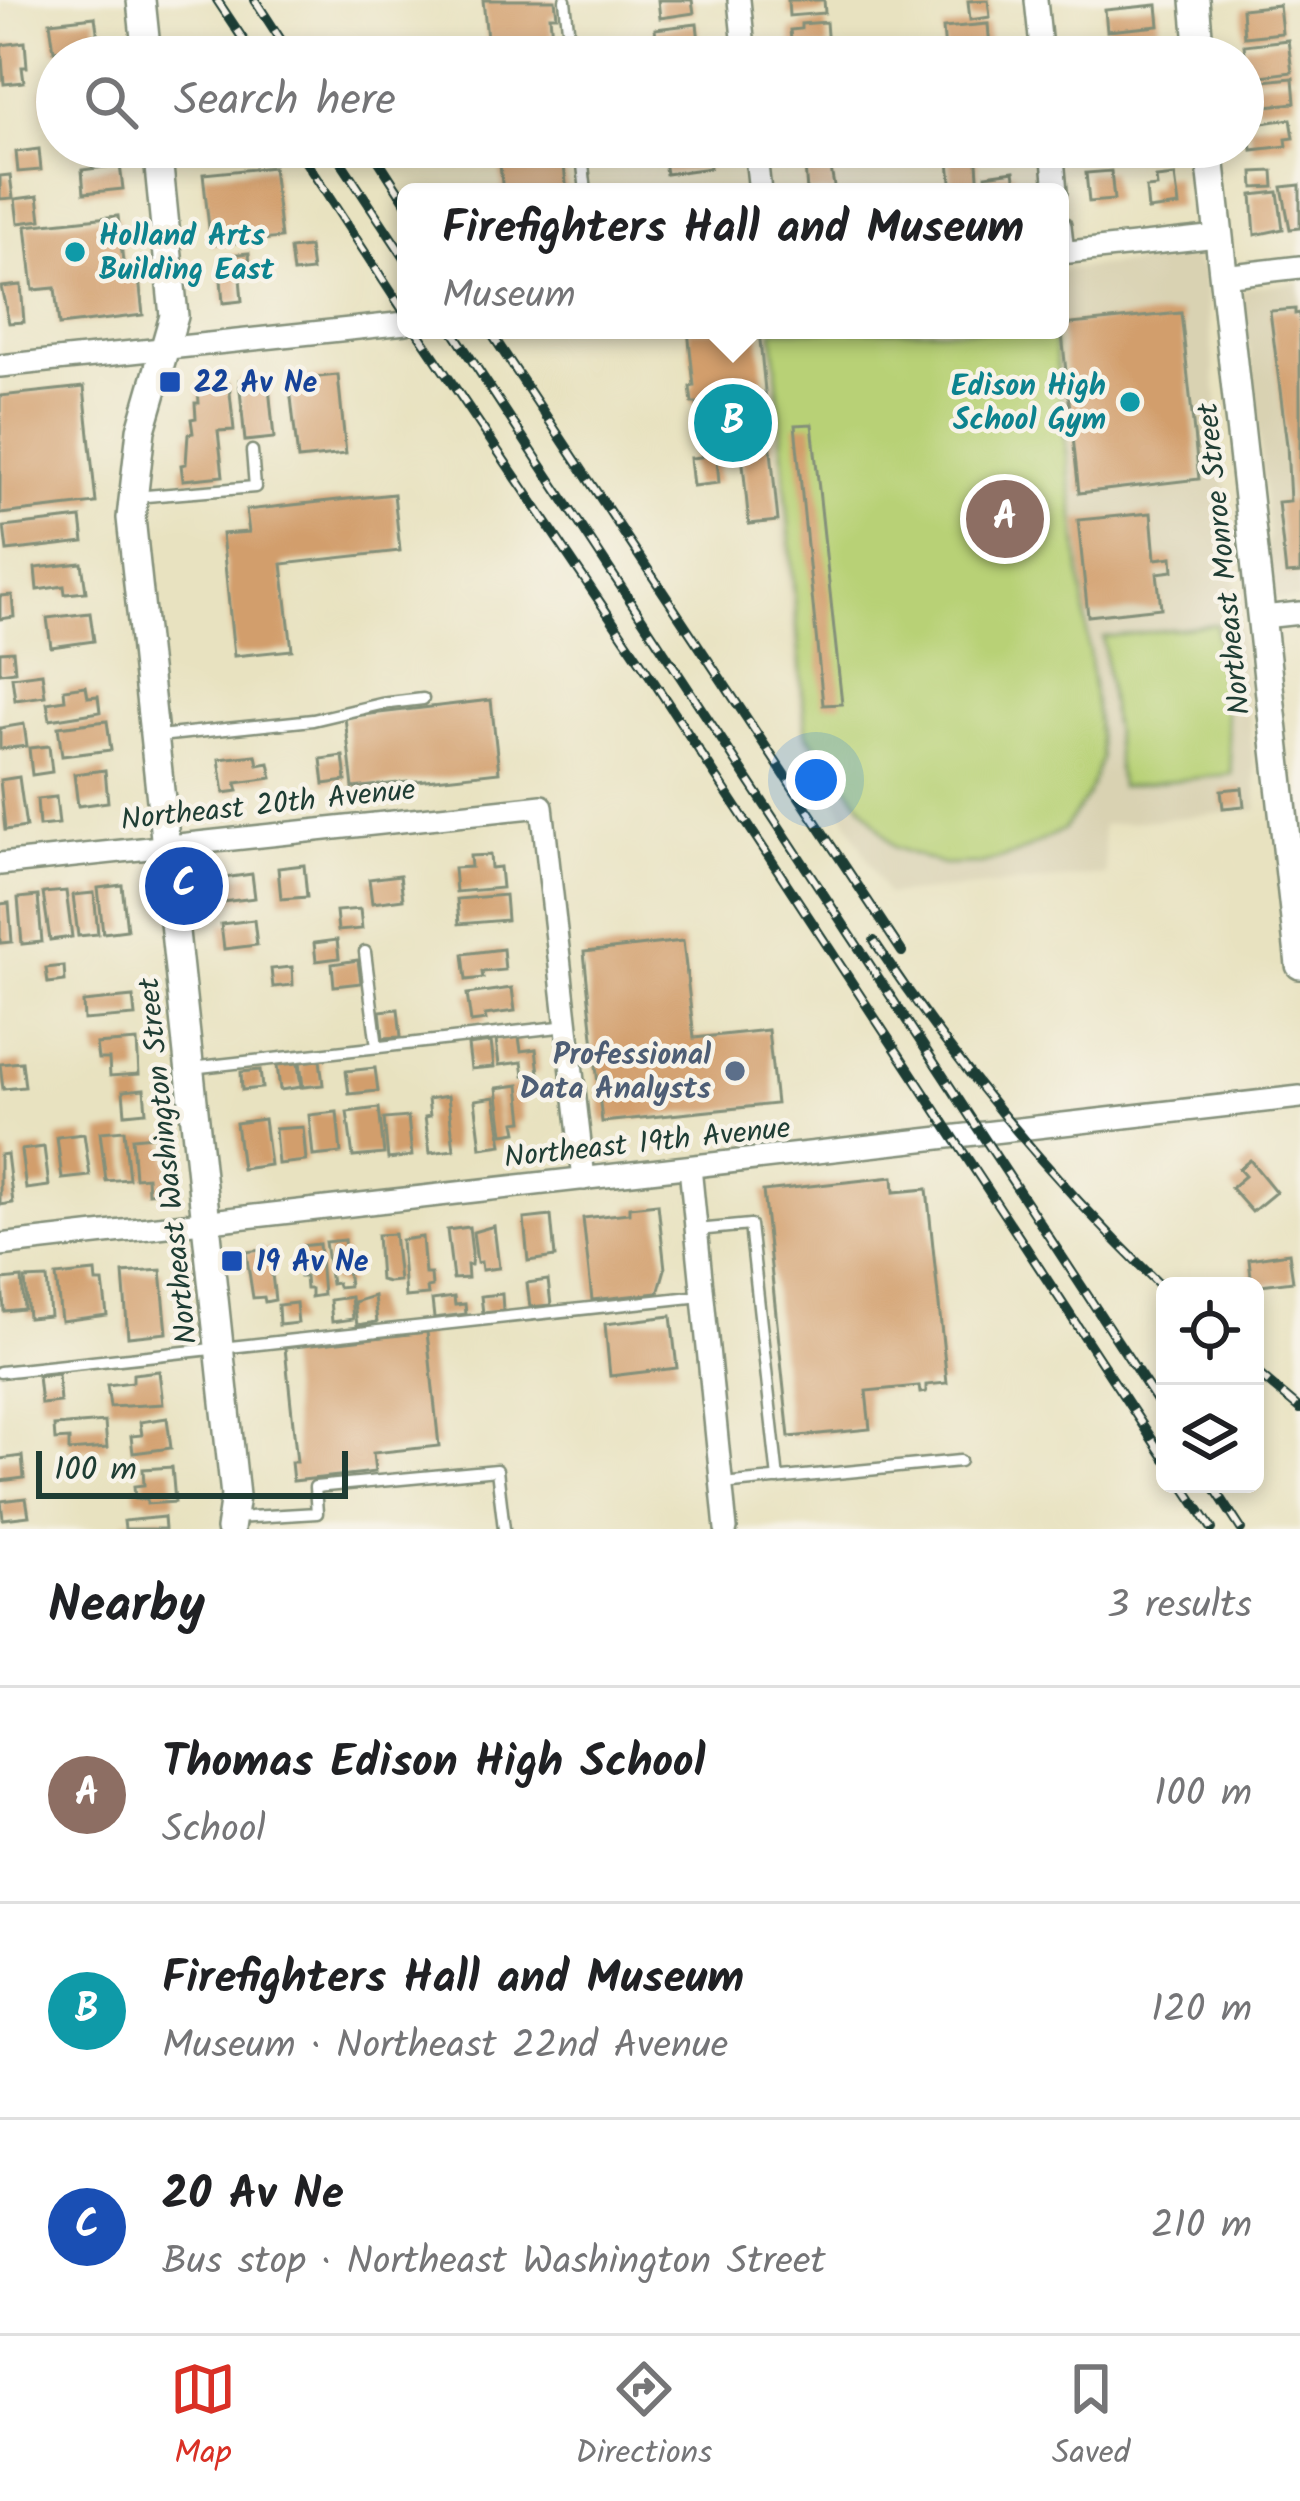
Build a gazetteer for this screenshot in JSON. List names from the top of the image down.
{
  "streets": {
    "street": [
      "Northeast Monroe Street",
      "Northeast 20th Avenue",
      "Northeast 19th Avenue",
      "Northeast Washington Street"
    ]
  },
  "crossings": [
    ["Northeast 20th Avenue", "Northeast Washington Street"],
    ["Northeast 19th Avenue", "Northeast Washington Street"]
  ],
  "places": {
    "other": ["Holland Arts Building East", "Edison High School Gym", "Professional Data Analysts"],
    "transit": ["22 Av Ne", "19 Av Ne"]
  },
  "scale_bar": "100 m",
  "page": {
    "search": "Search here",
    "popup": ["Firefighters Hall and Museum", "Museum"],
    "pins": ["B", "A", "C"],
    "scale": "100 m",
    "heading": ["Nearby", "3 results"],
    "list": [
      {
        "mark": "A",
        "name": "Thomas Edison High School",
        "note": "School",
        "value": "100 m"
      },
      {
        "mark": "B",
        "name": "Firefighters Hall and Museum",
        "note": "Museum · Northeast 22nd Avenue",
        "value": "120 m"
      },
      {
        "mark": "C",
        "name": "20 Av Ne",
        "note": "Bus stop · Northeast Washington Street",
        "value": "210 m"
      }
    ],
    "nav": ["Map", "Directions", "Saved"]
  }
}
